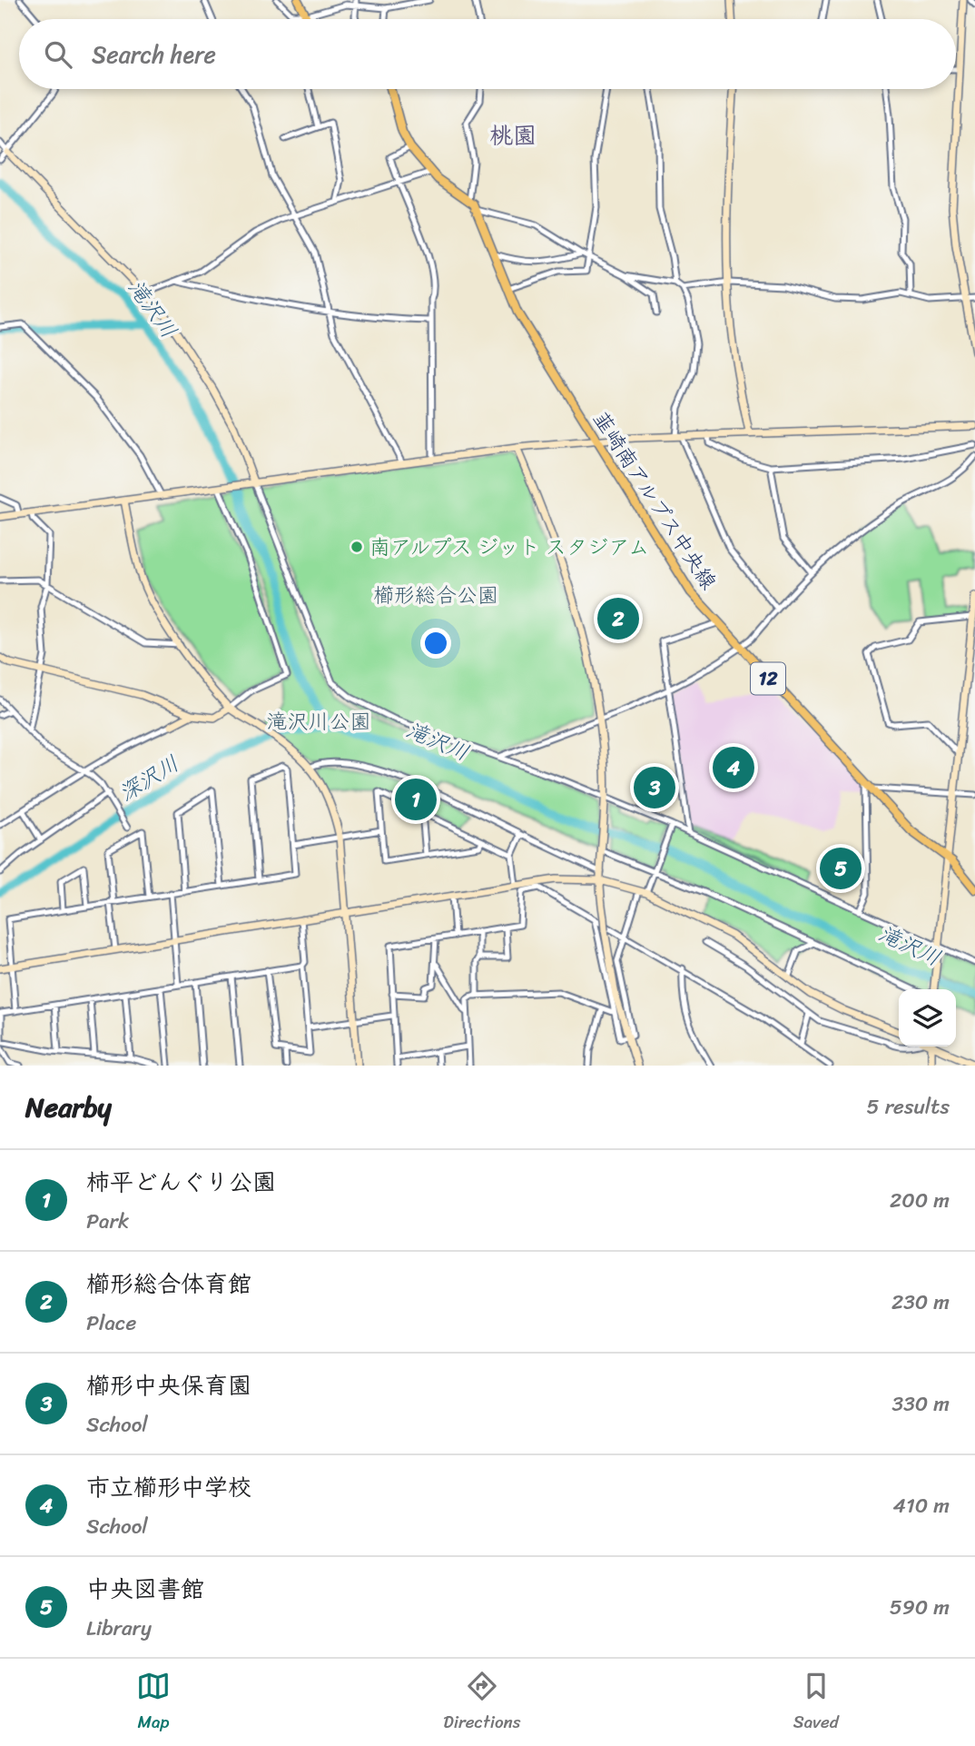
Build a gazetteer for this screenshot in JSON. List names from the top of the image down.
{
  "streets": {
    "main road": ["韮崎南アルプス中央線", "12"]
  },
  "districts": ["桃園"],
  "water": ["滝沢川", "深沢川"],
  "parks": ["櫛形総合公園", "滝沢川公園"],
  "places": ["南アルプス ジット スタジアム"],
  "page": {
    "search": "Search here",
    "pins": [
      "2",
      "4",
      "3",
      "1",
      "5"
    ],
    "heading": ["Nearby", "5 results"],
    "list": [
      {
        "mark": "1",
        "name": "柿平どんぐり公園",
        "note": "Park",
        "value": "200 m"
      },
      {
        "mark": "2",
        "name": "櫛形総合体育館",
        "note": "Place",
        "value": "230 m"
      },
      {
        "mark": "3",
        "name": "櫛形中央保育園",
        "note": "School",
        "value": "330 m"
      },
      {
        "mark": "4",
        "name": "市立櫛形中学校",
        "note": "School",
        "value": "410 m"
      },
      {
        "mark": "5",
        "name": "中央図書館",
        "note": "Library",
        "value": "590 m"
      }
    ],
    "nav": ["Map", "Directions", "Saved"]
  }
}
